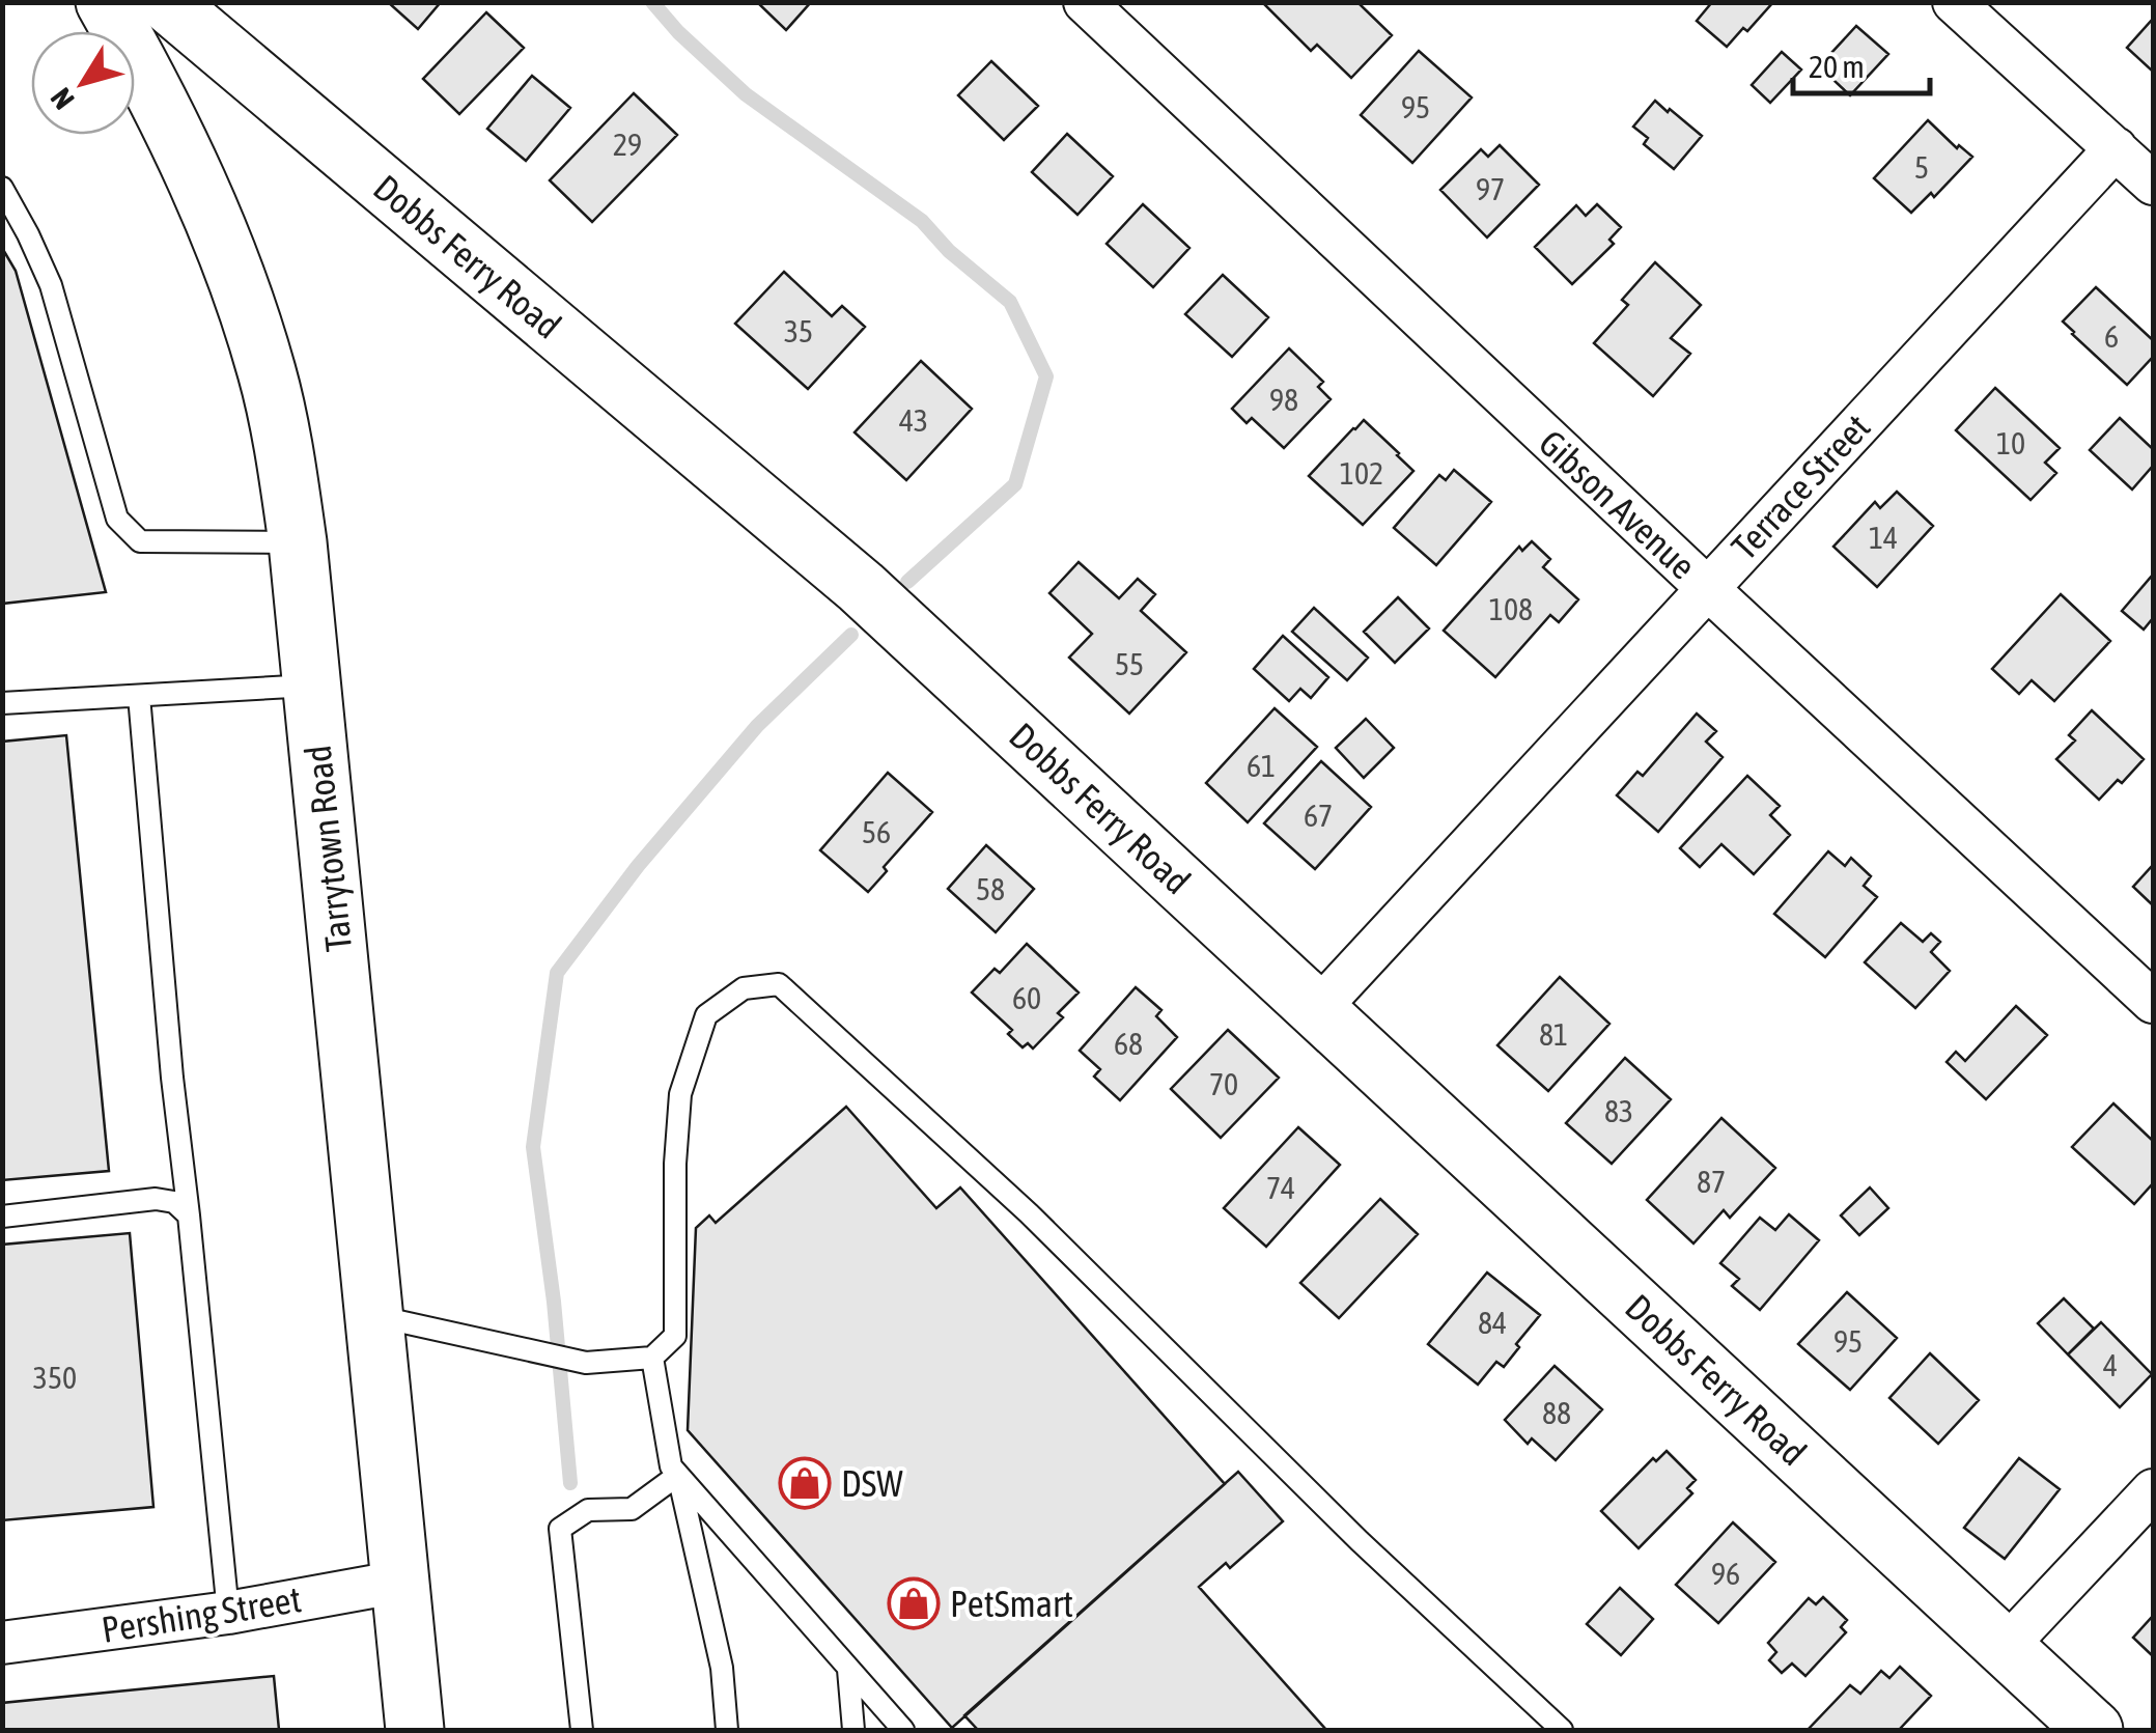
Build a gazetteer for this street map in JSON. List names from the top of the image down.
{
  "streets": {
    "main road": ["Dobbs Ferry Road", "Tarrytown Road"],
    "street": ["Terrace Street", "Gibson Avenue", "Pershing Street"]
  },
  "crossings": [
    ["Dobbs Ferry Road", "Terrace Street"],
    ["Terrace Street", "Gibson Avenue"],
    ["Tarrytown Road", "Pershing Street"]
  ],
  "places": {
    "shop": ["DSW", "PetSmart"]
  },
  "house_numbers": [
    "95",
    "29",
    "5",
    "97",
    "35",
    "6",
    "98",
    "43",
    "10",
    "102",
    "14",
    "108",
    "55",
    "61",
    "67",
    "56",
    "58",
    "60",
    "81",
    "68",
    "70",
    "83",
    "87",
    "74",
    "84",
    "95",
    "4",
    "350",
    "88",
    "96"
  ],
  "scale_bar": "20 m",
  "north": "bottom left"
}
